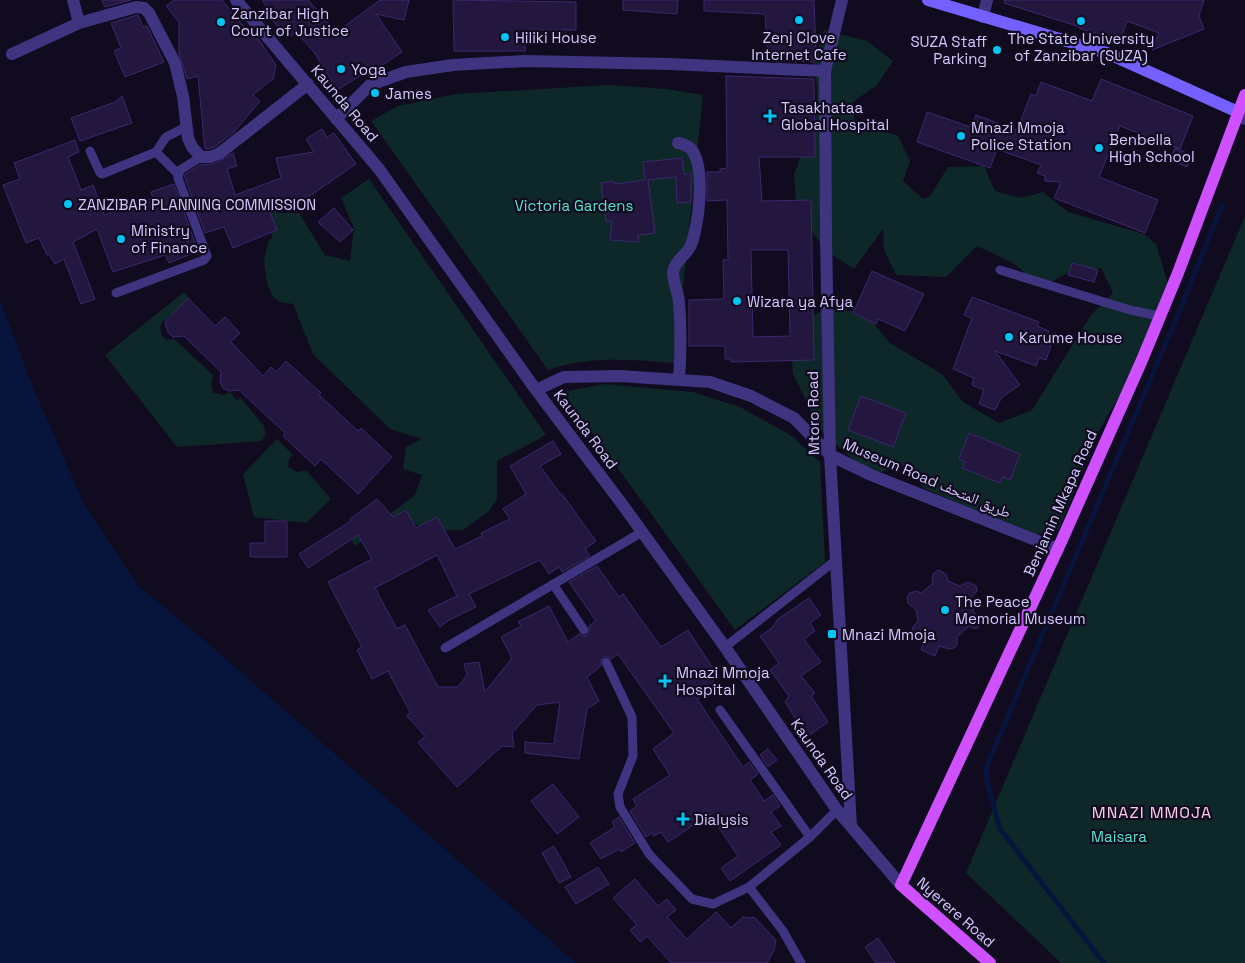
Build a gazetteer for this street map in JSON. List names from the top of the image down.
{
  "streets": {
    "main road": ["Benjamin Mkapa Road", "Nyerere Road"],
    "street": ["Kaunda Road", "Mtoro Road", "Museum Road طريق المتحف"]
  },
  "crossings": [
    ["Kaunda Road", "Mtoro Road"],
    ["Kaunda Road", "Museum Road طريق المتحف"],
    ["Kaunda Road", "Benjamin Mkapa Road"],
    ["Kaunda Road", "Nyerere Road"],
    ["Mtoro Road", "Museum Road طريق المتحف"],
    ["Museum Road طريق المتحف", "Benjamin Mkapa Road"],
    ["Benjamin Mkapa Road", "Nyerere Road"]
  ],
  "districts": ["MNAZI MMOJA"],
  "parks": ["Victoria Gardens", "Maisara"],
  "places": {
    "other": [
      "Zenj Clove Internet Cafe",
      "The State University of Zanzibar (SUZA)",
      "Zanzibar High Court of Justice",
      "Hiliki House",
      "SUZA Staff Parking",
      "Yoga",
      "James",
      "Mnazi Mmoja Police Station",
      "Benbella High School",
      "ZANZIBAR PLANNING COMMISSION",
      "Ministry of Finance",
      "Wizara ya Afya",
      "Karume House",
      "The Peace Memorial Museum"
    ],
    "health": ["Tasakhataa Global Hospital", "Mnazi Mmoja Hospital", "Dialysis"],
    "transit": ["Mnazi Mmoja"]
  }
}
